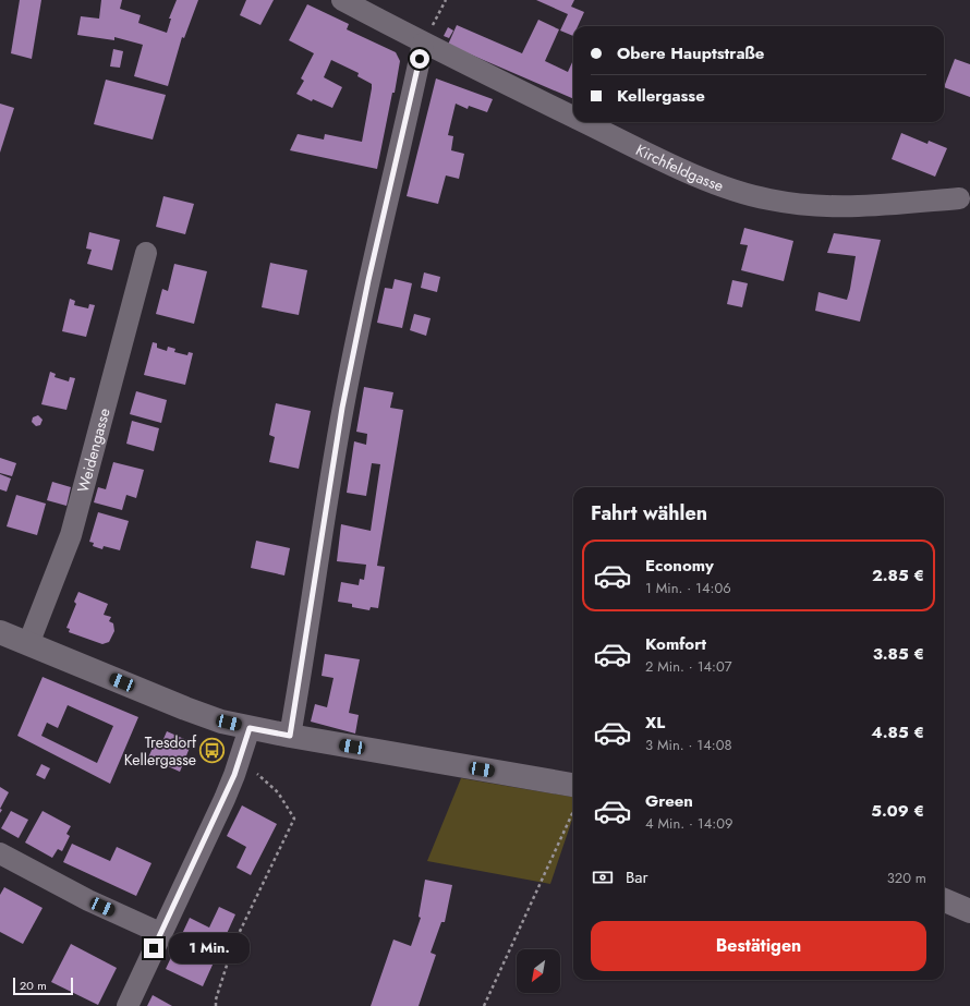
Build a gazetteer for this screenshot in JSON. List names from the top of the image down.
{
  "streets": {
    "street": ["Kirchfeldgasse", "Weidengasse"]
  },
  "places": {
    "bus stop": ["Tresdorf Kellergasse"]
  },
  "scale_bar": "20 m",
  "north": "bottom left",
  "page": {
    "banner": ["Obere Hauptstraße", "Kellergasse"],
    "heading": "Fahrt wählen",
    "list": [
      {
        "name": "Economy",
        "note": "1 Min. · 14:06",
        "value": "2.85 €"
      },
      {
        "name": "Komfort",
        "note": "2 Min. · 14:07",
        "value": "3.85 €"
      },
      {
        "name": "XL",
        "note": "3 Min. · 14:08",
        "value": "4.85 €"
      },
      {
        "name": "Green",
        "note": "4 Min. · 14:09",
        "value": "5.09 €"
      }
    ],
    "pay": ["Bar", "320 m"],
    "buttons": "Bestätigen",
    "bubble": "1 Min.",
    "scale": "20 m"
  }
}
